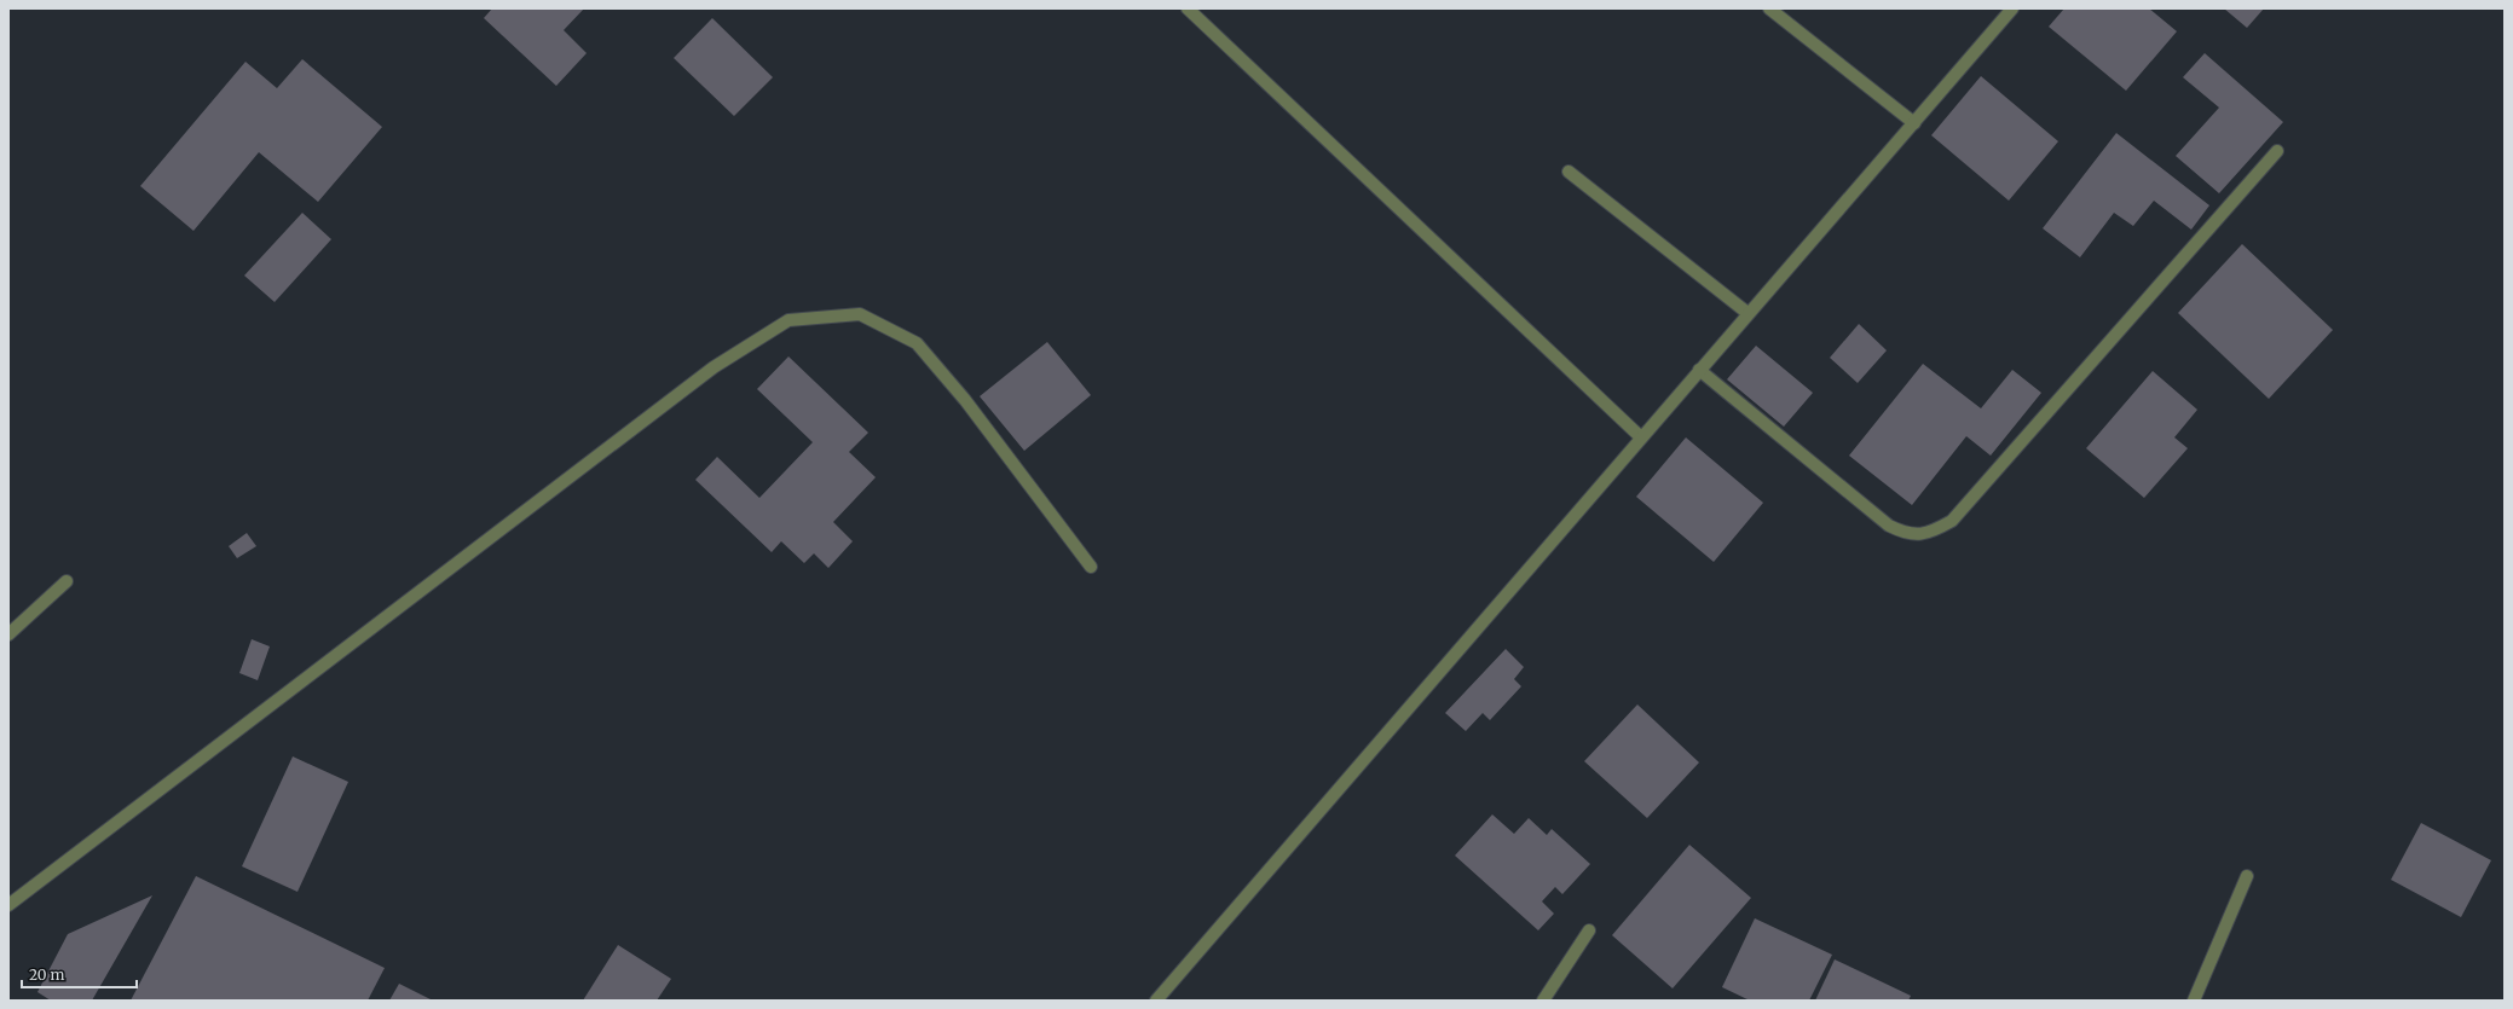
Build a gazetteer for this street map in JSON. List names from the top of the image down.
{
  "scale_bar": "20 m"
}
